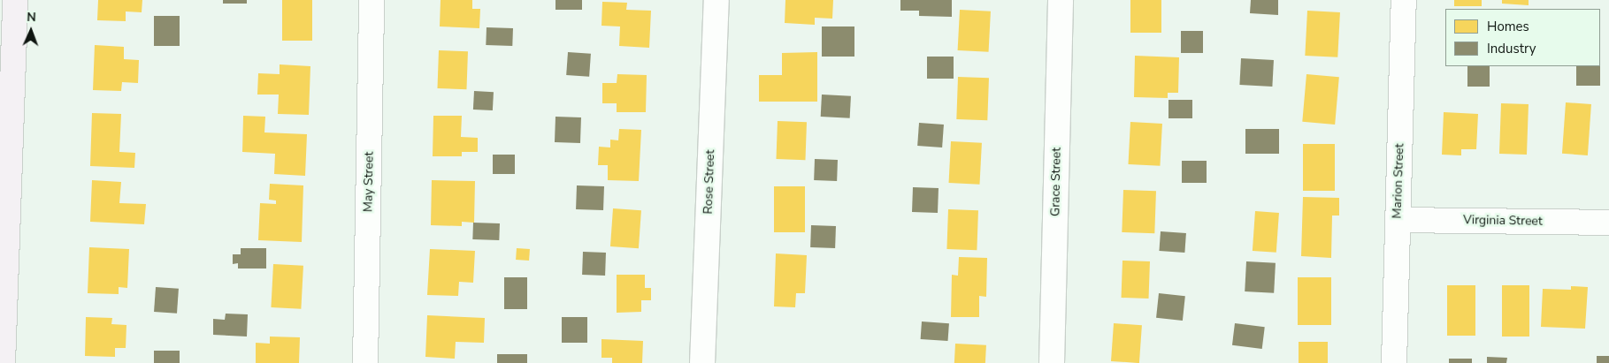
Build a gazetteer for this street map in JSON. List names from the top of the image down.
{
  "streets": {
    "street": [
      "Marion Street",
      "May Street",
      "Rose Street",
      "Grace Street",
      "Virginia Street"
    ]
  },
  "crossings": [
    ["Marion Street", "Virginia Street"]
  ],
  "legend": ["Homes", "Industry"],
  "north": "top"
}
